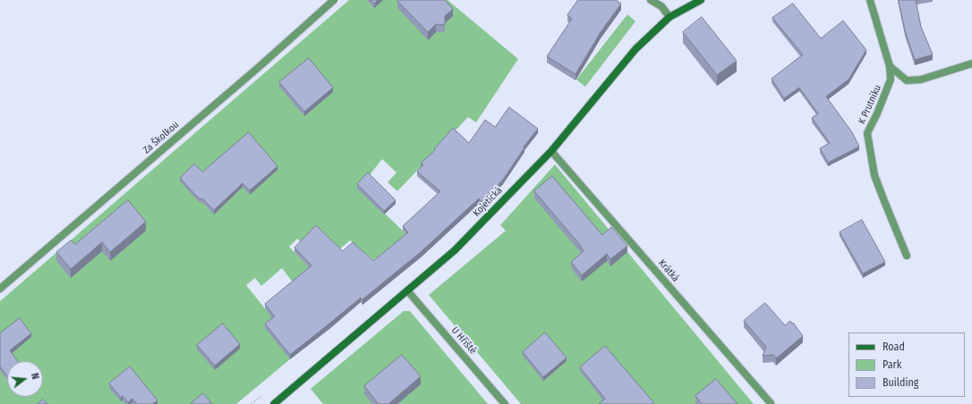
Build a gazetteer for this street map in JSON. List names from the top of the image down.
{
  "streets": {
    "street": [
      "K Prutníku",
      "Za Školkou",
      "Kojetická",
      "Krátká",
      "U Hřiště"
    ]
  },
  "crossings": [
    ["Kojetická", "Krátká"],
    ["Kojetická", "U Hřiště"]
  ],
  "legend": ["Road", "Park", "Building"],
  "north": "right"
}
